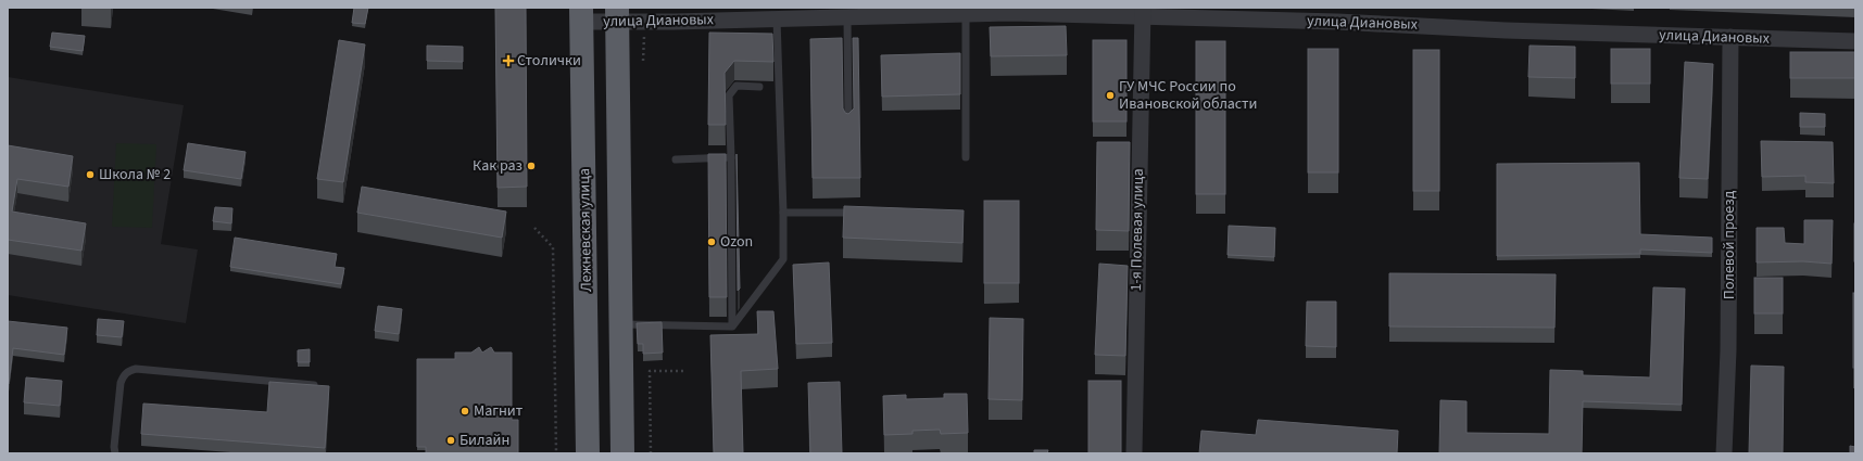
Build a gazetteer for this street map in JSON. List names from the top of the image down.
{
  "streets": {
    "highway": ["Лежневская улица"],
    "street": ["улица Диановых", "1-я Полевая улица", "Полевой проезд"]
  },
  "crossings": [
    ["улица Диановых", "Лежневская улица"],
    ["улица Диановых", "1-я Полевая улица"],
    ["улица Диановых", "Полевой проезд"]
  ],
  "places": {
    "health": ["Столички"],
    "other": [
      "ГУ МЧС России по Ивановской области",
      "Как раз",
      "Школа № 2",
      "Ozon",
      "Магнит",
      "Билайн"
    ]
  }
}
